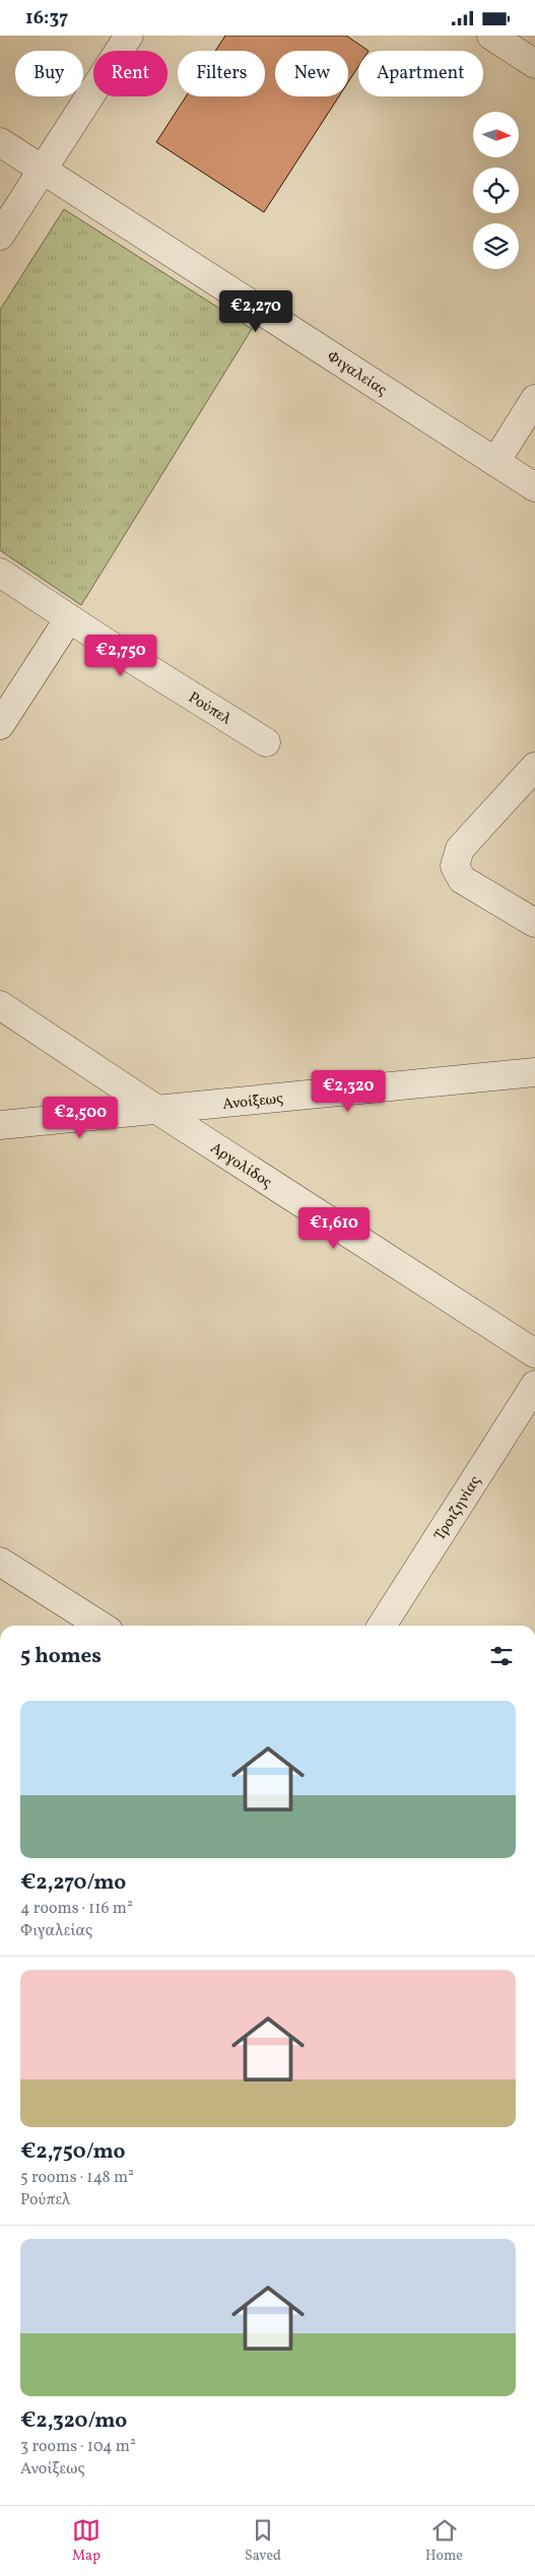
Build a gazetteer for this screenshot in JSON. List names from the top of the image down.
{
  "streets": {
    "street": [
      "Φιγαλείας",
      "Ρούπελ",
      "Ανοίξεως",
      "Αργολίδος",
      "Τροιζηνίας"
    ]
  },
  "crossings": [
    ["Ανοίξεως", "Αργολίδος"]
  ],
  "north": "right",
  "page": {
    "status": "16:37",
    "chip": [
      "Buy",
      "Rent",
      "Filters",
      "New",
      "Apartment"
    ],
    "price": [
      "€2,270",
      "€2,750",
      "€2,320",
      "€2,500",
      "€1,610"
    ],
    "heading": "5 homes",
    "list": [
      {
        "name": "€2,270/mo",
        "note": "4 rooms · 116 m² · Φιγαλείας"
      },
      {
        "name": "€2,750/mo",
        "note": "5 rooms · 148 m² · Ρούπελ"
      },
      {
        "name": "€2,320/mo",
        "note": "3 rooms · 104 m² · Ανοίξεως"
      }
    ],
    "tabs": ["Map", "Saved", "Home"]
  }
}
